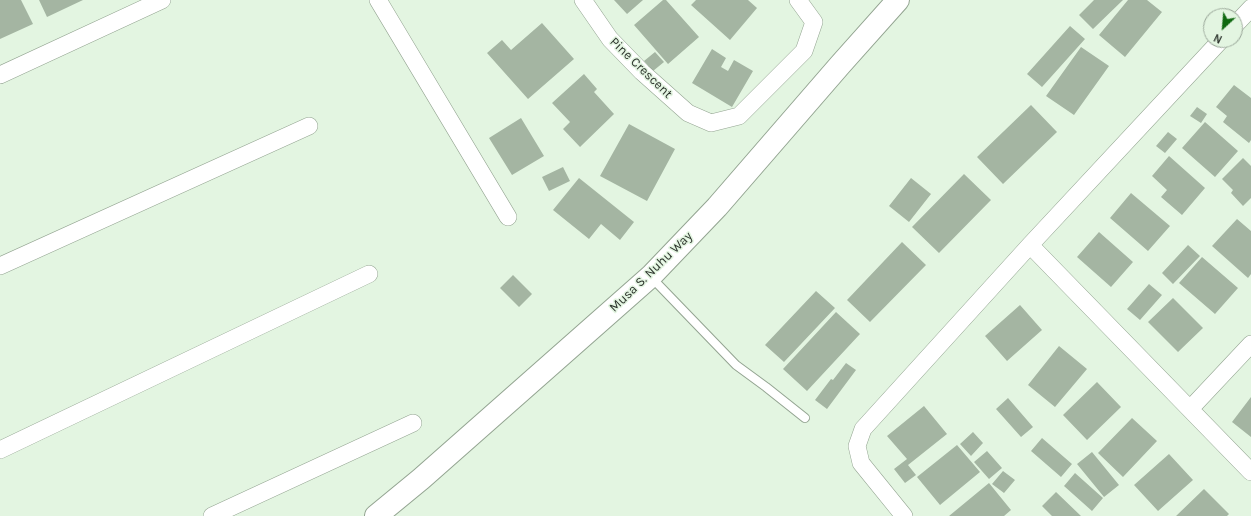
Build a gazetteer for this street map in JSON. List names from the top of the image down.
{
  "streets": {
    "street": ["Pine Crescent", "Musa S. Nuhu Way"]
  },
  "north": "bottom left"
}
